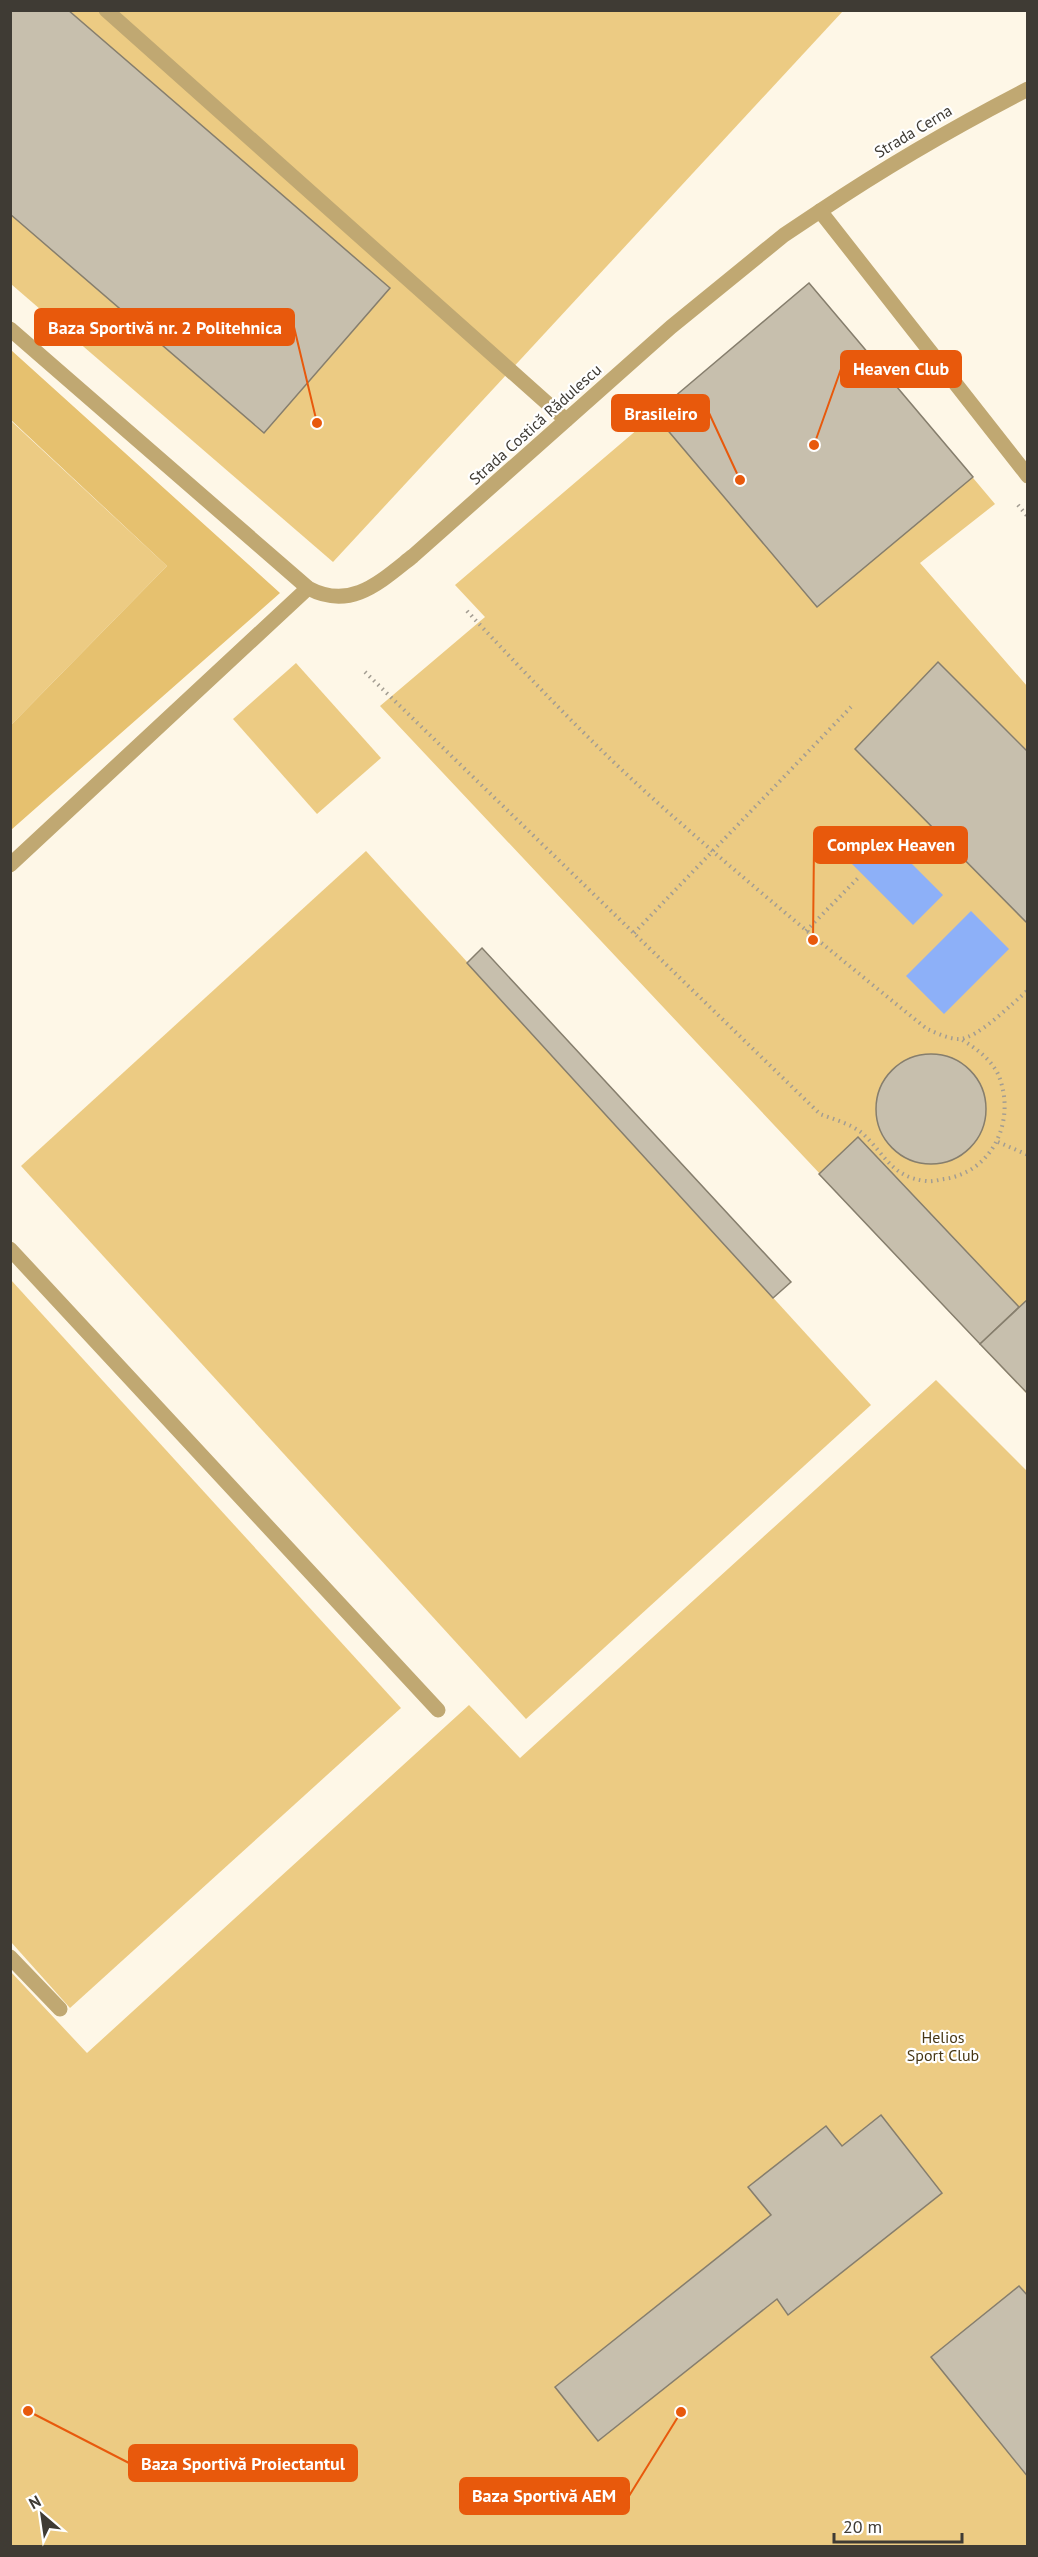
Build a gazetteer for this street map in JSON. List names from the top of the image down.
{
  "streets": {
    "street": ["Strada Cerna", "Strada Costică Rădulescu"]
  },
  "crossings": [
    ["Strada Cerna", "Strada Costică Rădulescu"]
  ],
  "parks": ["Helios Sport Club"],
  "places": [
    "Baza Sportivă nr. 2 Politehnica",
    "Heaven Club",
    "Brasileiro",
    "Complex Heaven",
    "Baza Sportivă Proiectantul",
    "Baza Sportivă AEM"
  ],
  "scale_bar": "20 m",
  "north": "top left"
}
